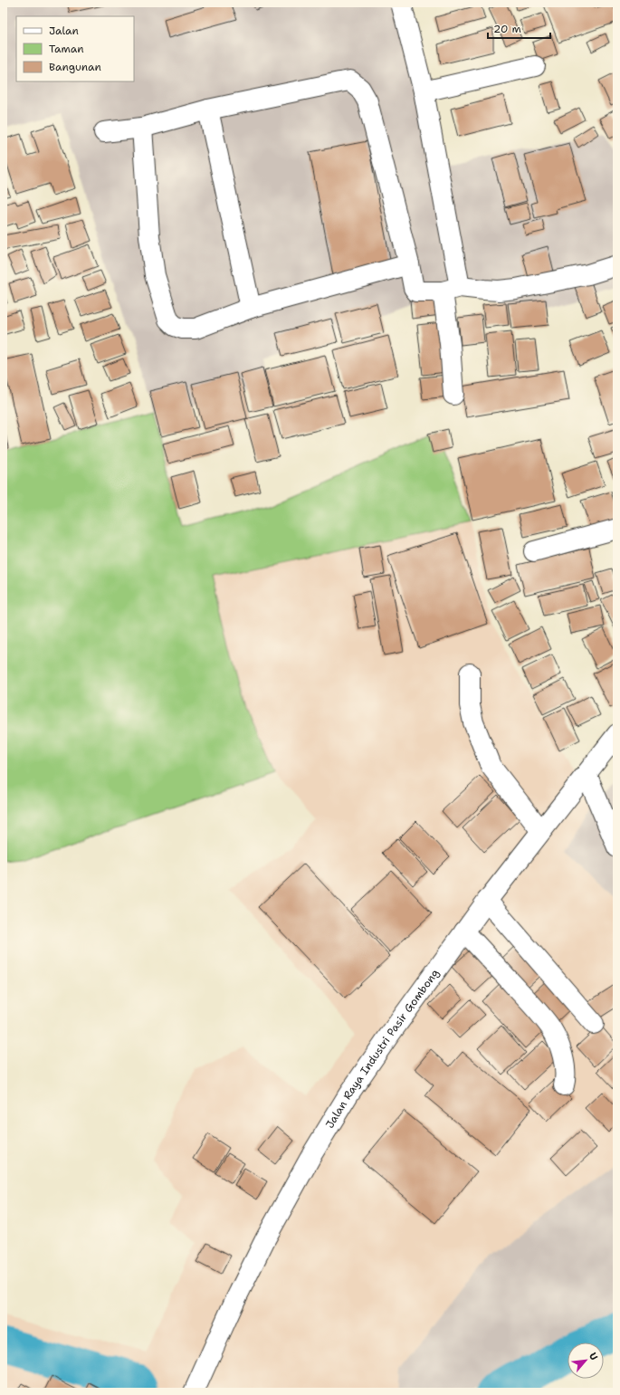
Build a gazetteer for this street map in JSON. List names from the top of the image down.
{
  "streets": {
    "street": ["Jalan Raya Industri Pasir Gombong"]
  },
  "legend": ["Jalan", "Taman", "Bangunan"],
  "scale_bar": "20 m",
  "north": "top right"
}
